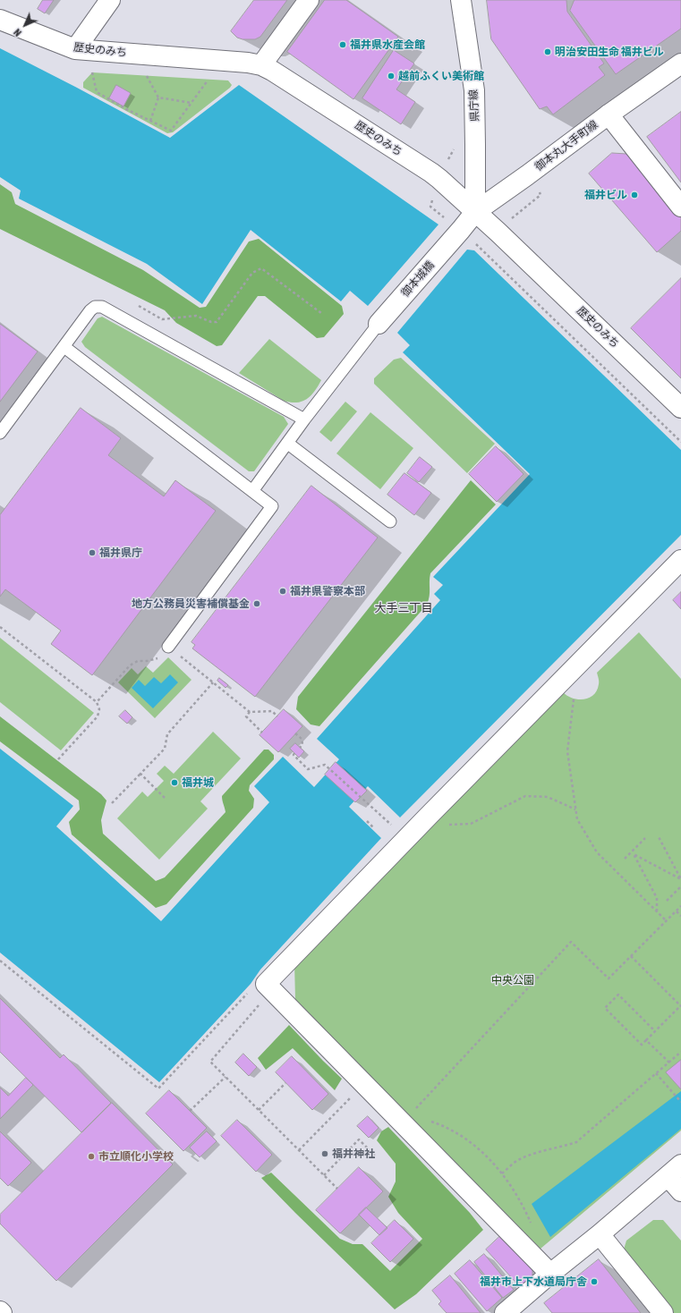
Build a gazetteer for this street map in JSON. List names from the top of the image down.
{
  "streets": {
    "street": [
      "歴史のみち",
      "県庁線",
      "御本丸大手町線",
      "御本城橋"
    ]
  },
  "crossings": [
    ["歴史のみち", "県庁線"],
    ["歴史のみち", "御本丸大手町線"],
    ["県庁線", "御本丸大手町線"],
    ["御本丸大手町線", "御本城橋"]
  ],
  "districts": ["大手三丁目"],
  "parks": ["中央公園"],
  "places": [
    "福井県水産会館",
    "明治安田生命 福井ビル",
    "越前ふくい美術館",
    "福井ビル",
    "福井県庁",
    "福井県警察本部",
    "地方公務員災害補償基金",
    "福井城",
    "福井神社",
    "市立順化小学校",
    "福井市上下水道局庁舎"
  ],
  "north": "bottom left"
}
